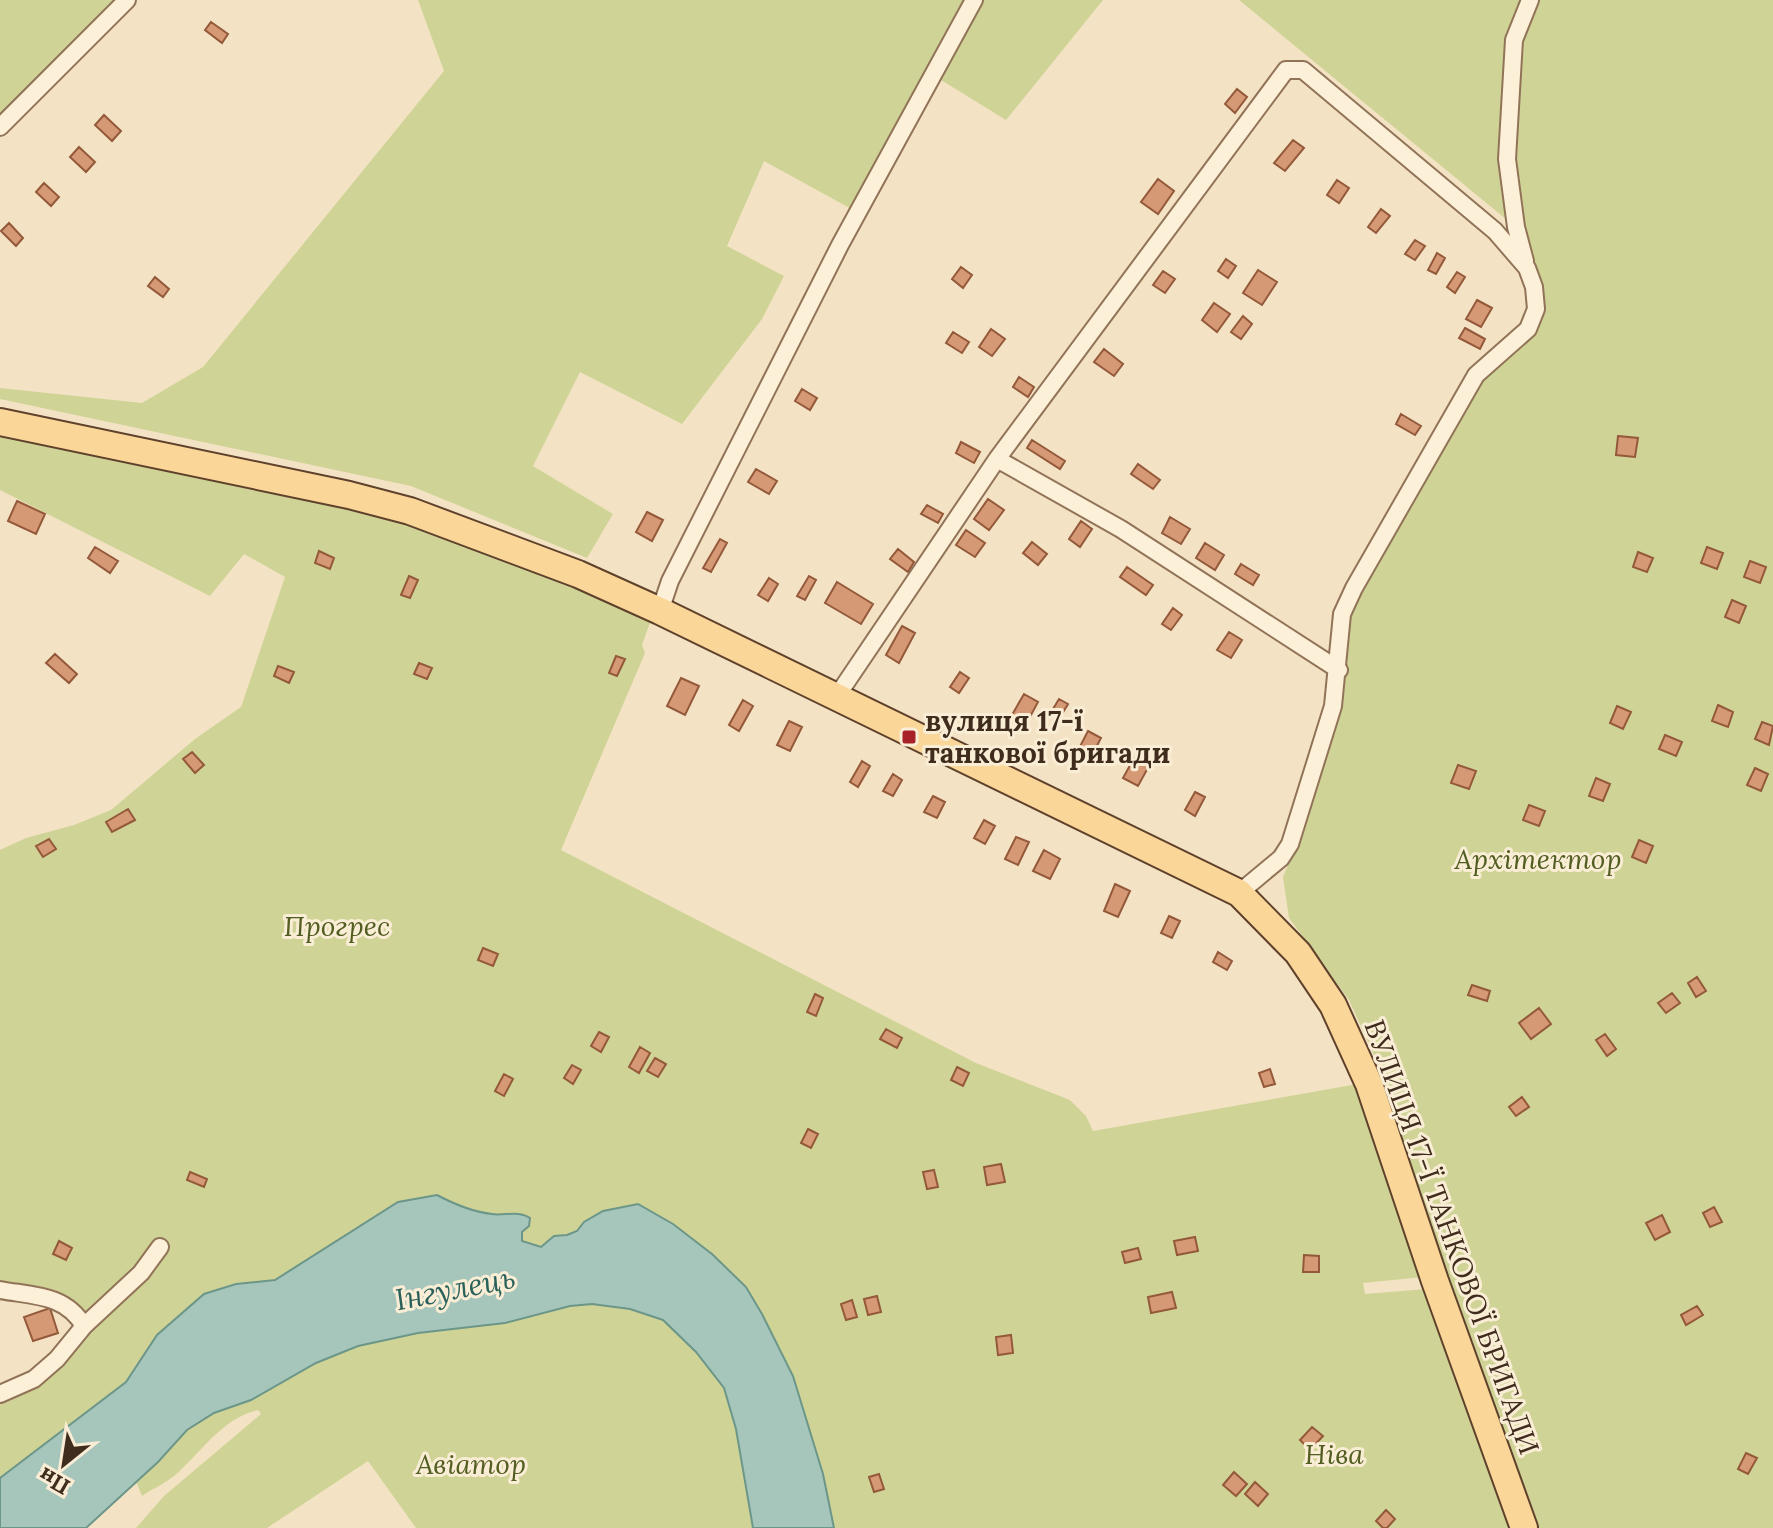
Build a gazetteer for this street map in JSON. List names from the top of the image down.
{
  "streets": {
    "main road": ["ВУЛИЦЯ 17-Ї ТАНКОВОЇ БРИГАДИ"]
  },
  "water": ["Інгулець"],
  "parks": [
    "Архітектор",
    "Прогрес",
    "Ніва",
    "Авіатор"
  ],
  "places": {
    "transit": ["вулиця 17-ї танкової бригади"]
  },
  "north": "bottom left"
}
